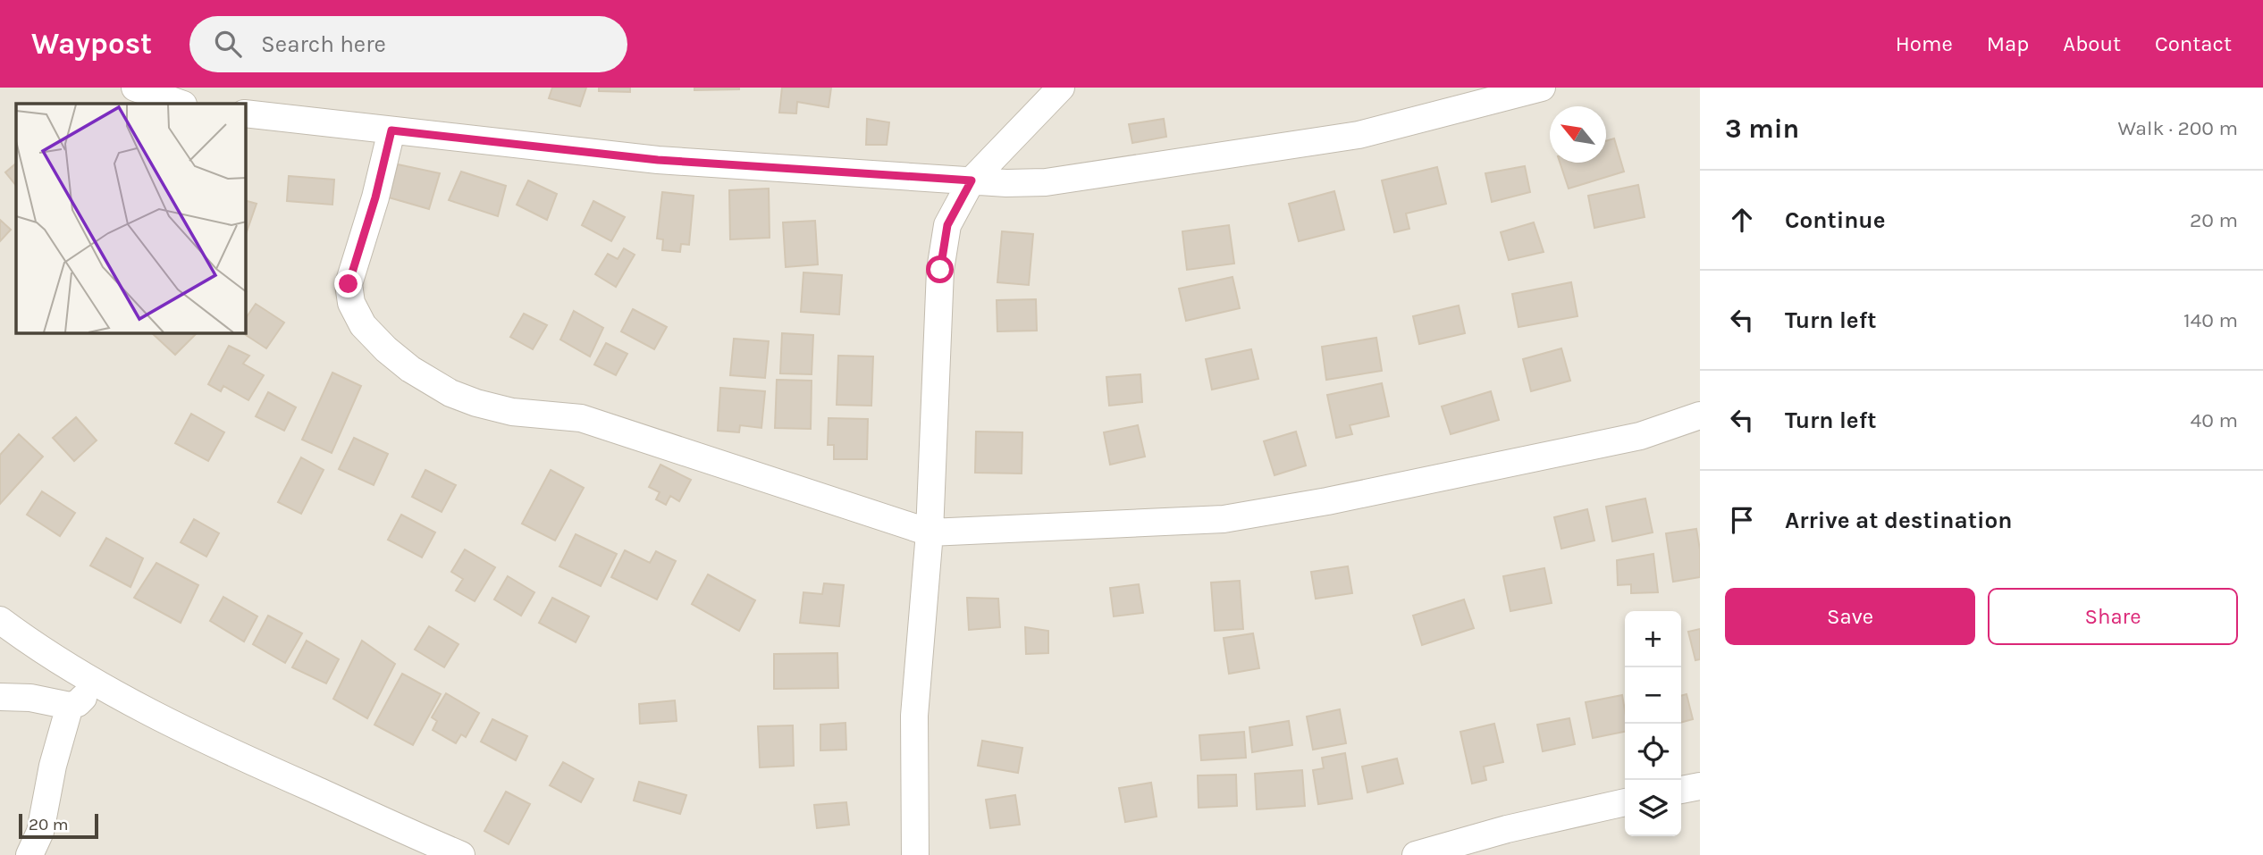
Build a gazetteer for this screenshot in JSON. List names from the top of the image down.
{
  "scale_bar": "20 m",
  "north": "top left",
  "page": {
    "header": "Waypost",
    "search": "Search here",
    "nav": [
      "Home",
      "Map",
      "About",
      "Contact"
    ],
    "heading": ["3 min", "Walk · 200 m"],
    "list": [
      ["Continue", "20 m"],
      ["Turn left", "140 m"],
      ["Turn left", "40 m"],
      "Arrive at destination"
    ],
    "buttons": ["Save", "Share"],
    "map_buttons": ["+", "−"],
    "scale": "20 m"
  }
}
